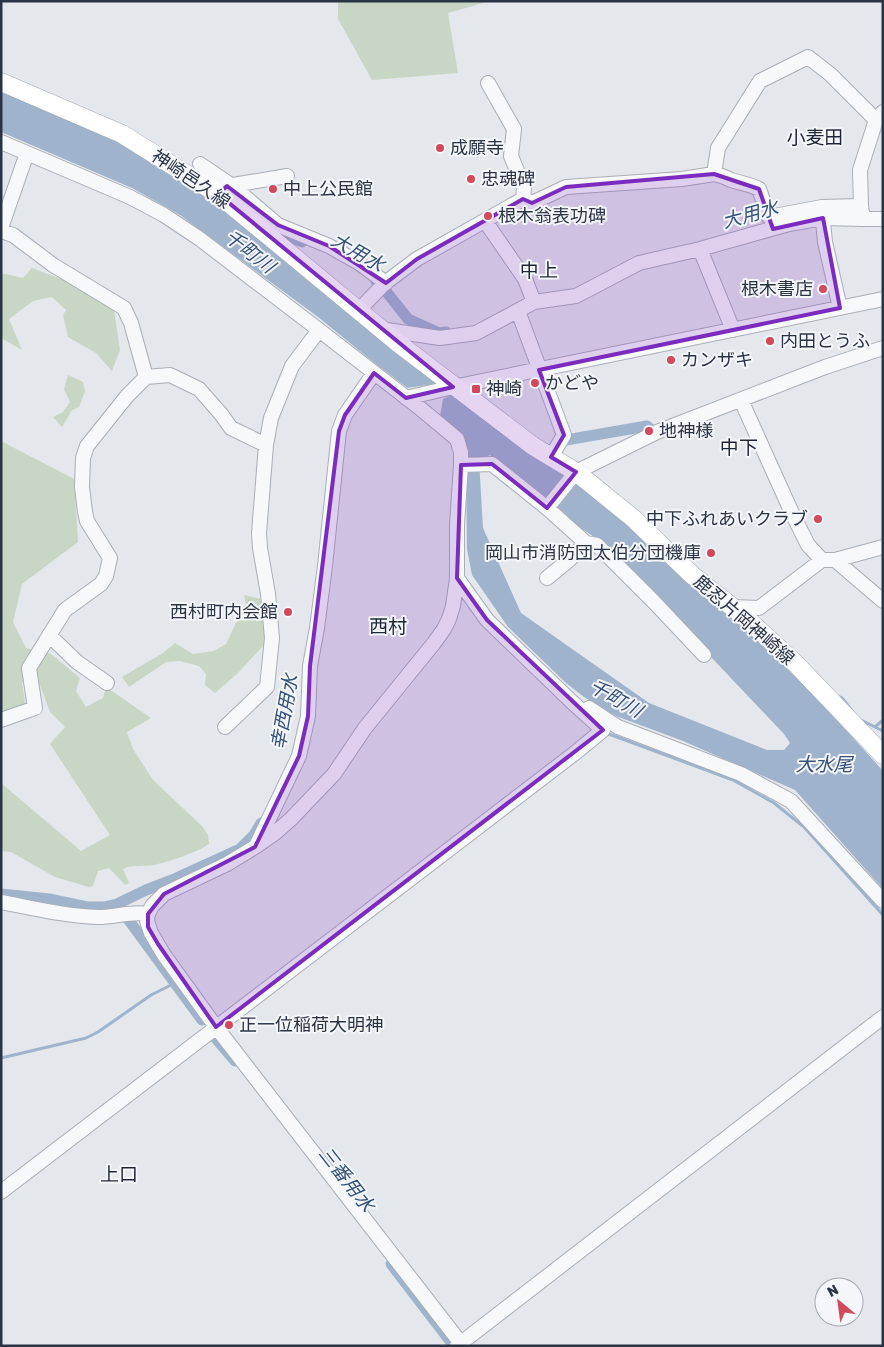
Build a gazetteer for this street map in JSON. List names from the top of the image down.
{
  "streets": {
    "main road": ["神崎邑久線", "鹿忍片岡神崎線"]
  },
  "crossings": [
    ["神崎邑久線", "鹿忍片岡神崎線"]
  ],
  "districts": [
    "小麦田",
    "中上",
    "中下",
    "西村",
    "上口"
  ],
  "water": [
    "大用水",
    "千町川",
    "幸西用水",
    "大水尾",
    "三番用水"
  ],
  "places": {
    "other": [
      "成願寺",
      "忠魂碑",
      "中上公民館",
      "根木翁表功碑",
      "根木書店",
      "内田とうふ",
      "カンザキ",
      "かどや",
      "地神様",
      "中下ふれあいクラブ",
      "岡山市消防団太伯分団機庫",
      "西村町内会館",
      "正一位稲荷大明神"
    ],
    "transit": ["神崎"]
  },
  "north": "top left"
}
